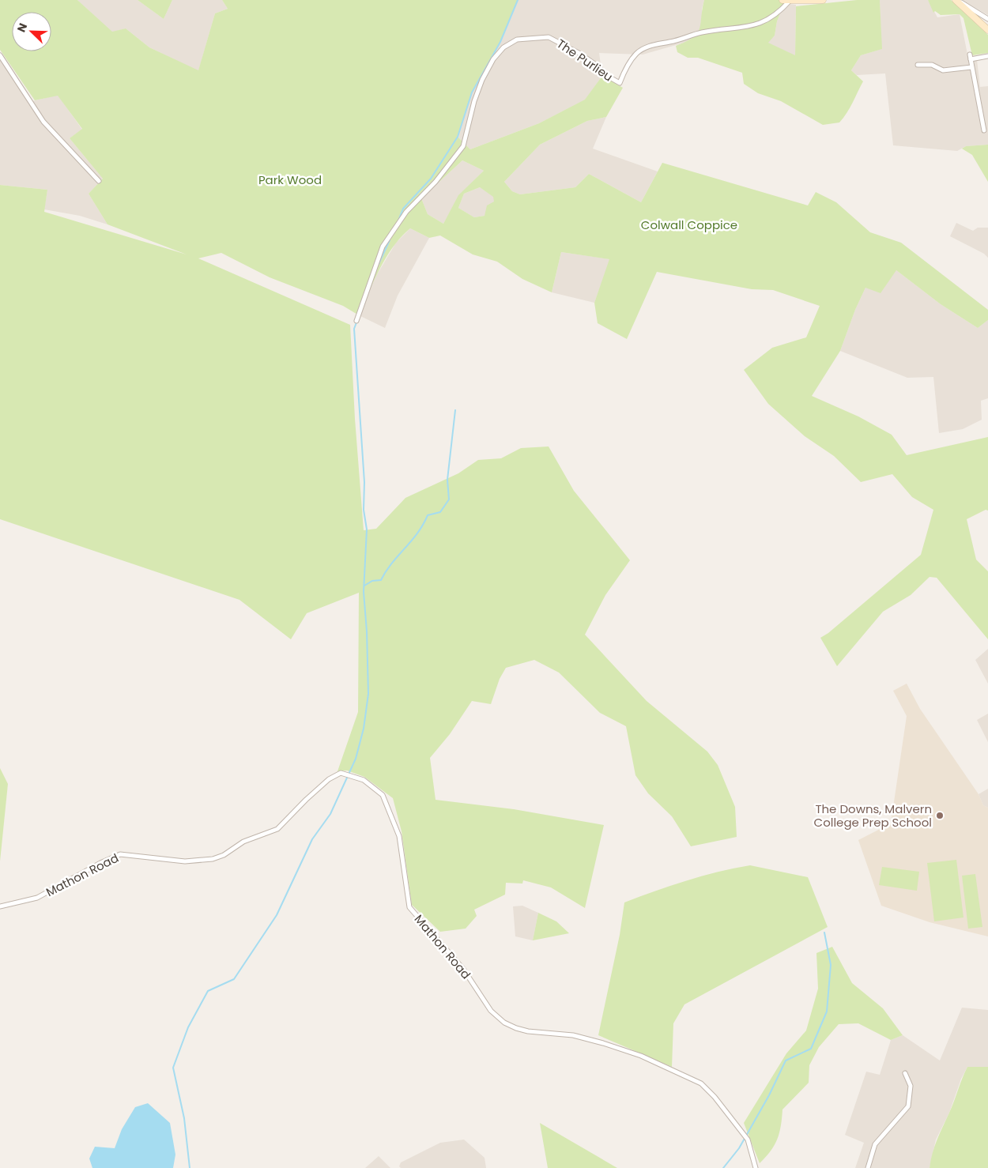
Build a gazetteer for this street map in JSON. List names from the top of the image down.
{
  "streets": {
    "street": ["The Purlieu", "Mathon Road"]
  },
  "parks": ["Park Wood", "Colwall Coppice"],
  "places": ["The Downs, Malvern College Prep School"],
  "north": "top left"
}
